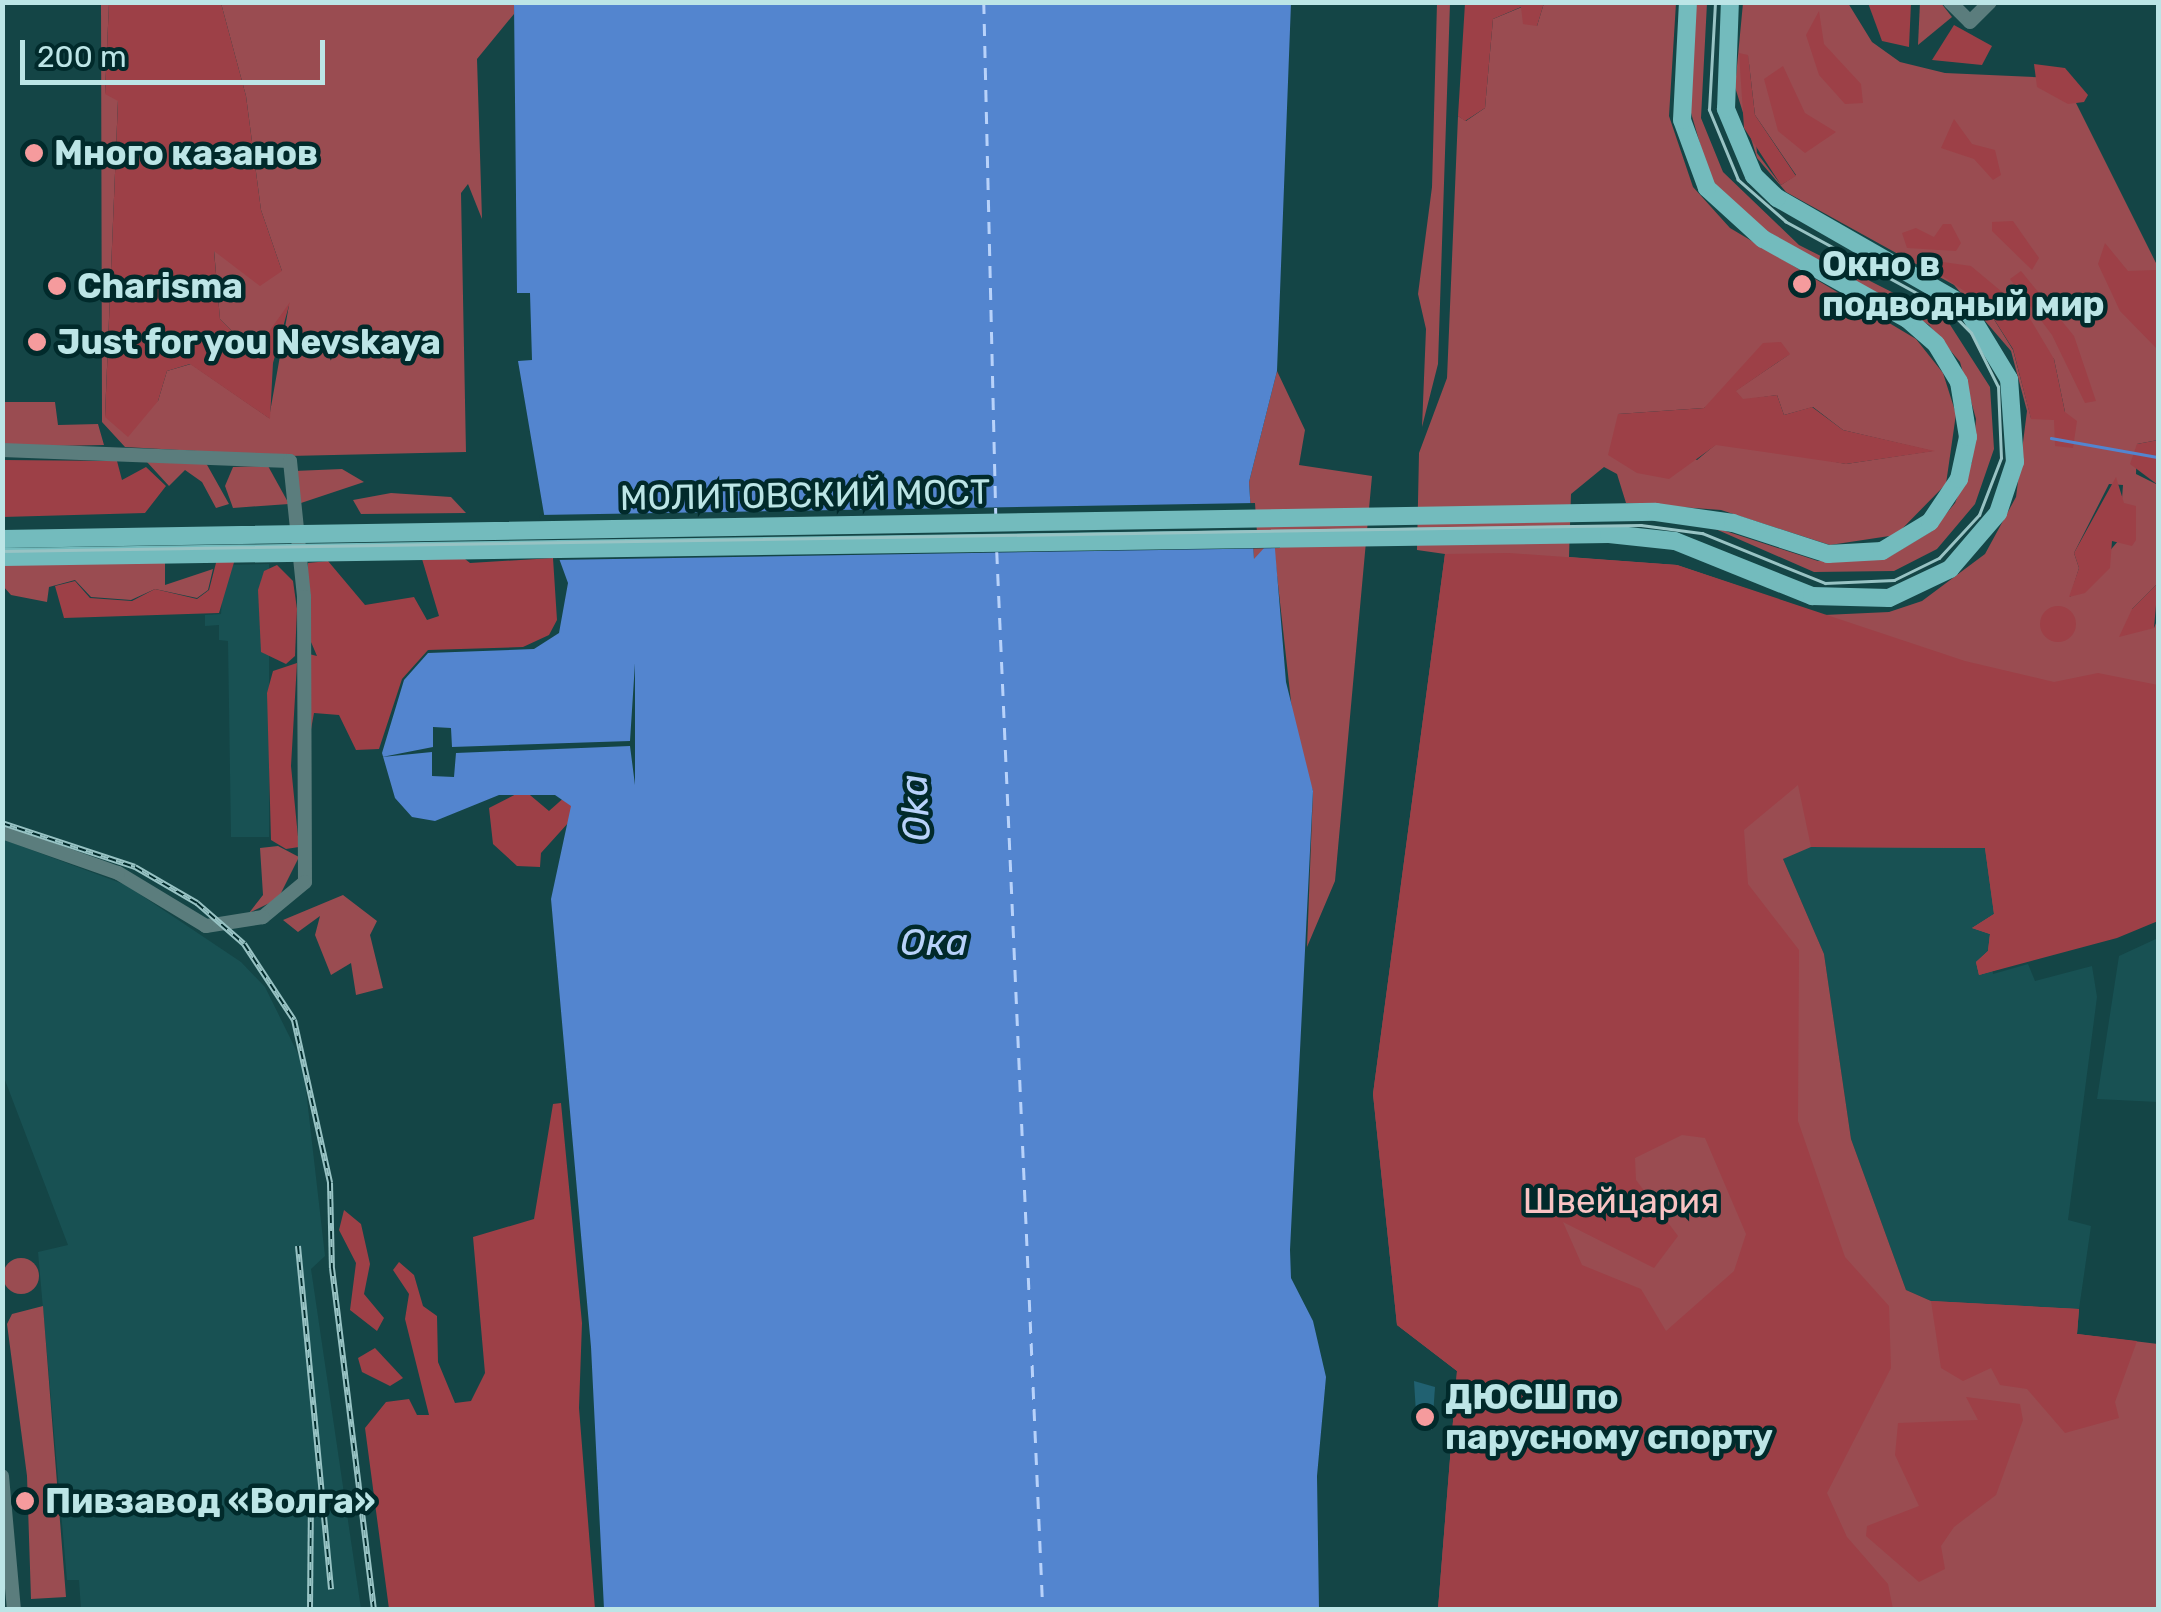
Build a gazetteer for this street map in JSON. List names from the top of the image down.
{
  "streets": {
    "main road": ["МОЛИТОВСКИЙ МОСТ"]
  },
  "water": ["Oka", "Ока"],
  "parks": ["Швейцария"],
  "places": [
    "Много казанов",
    "Окно в подводный мир",
    "Charisma",
    "Just for you Nevskaya",
    "ДЮСШ по парусному спорту",
    "Пивзавод «Волга»"
  ],
  "scale_bar": "200 m"
}
